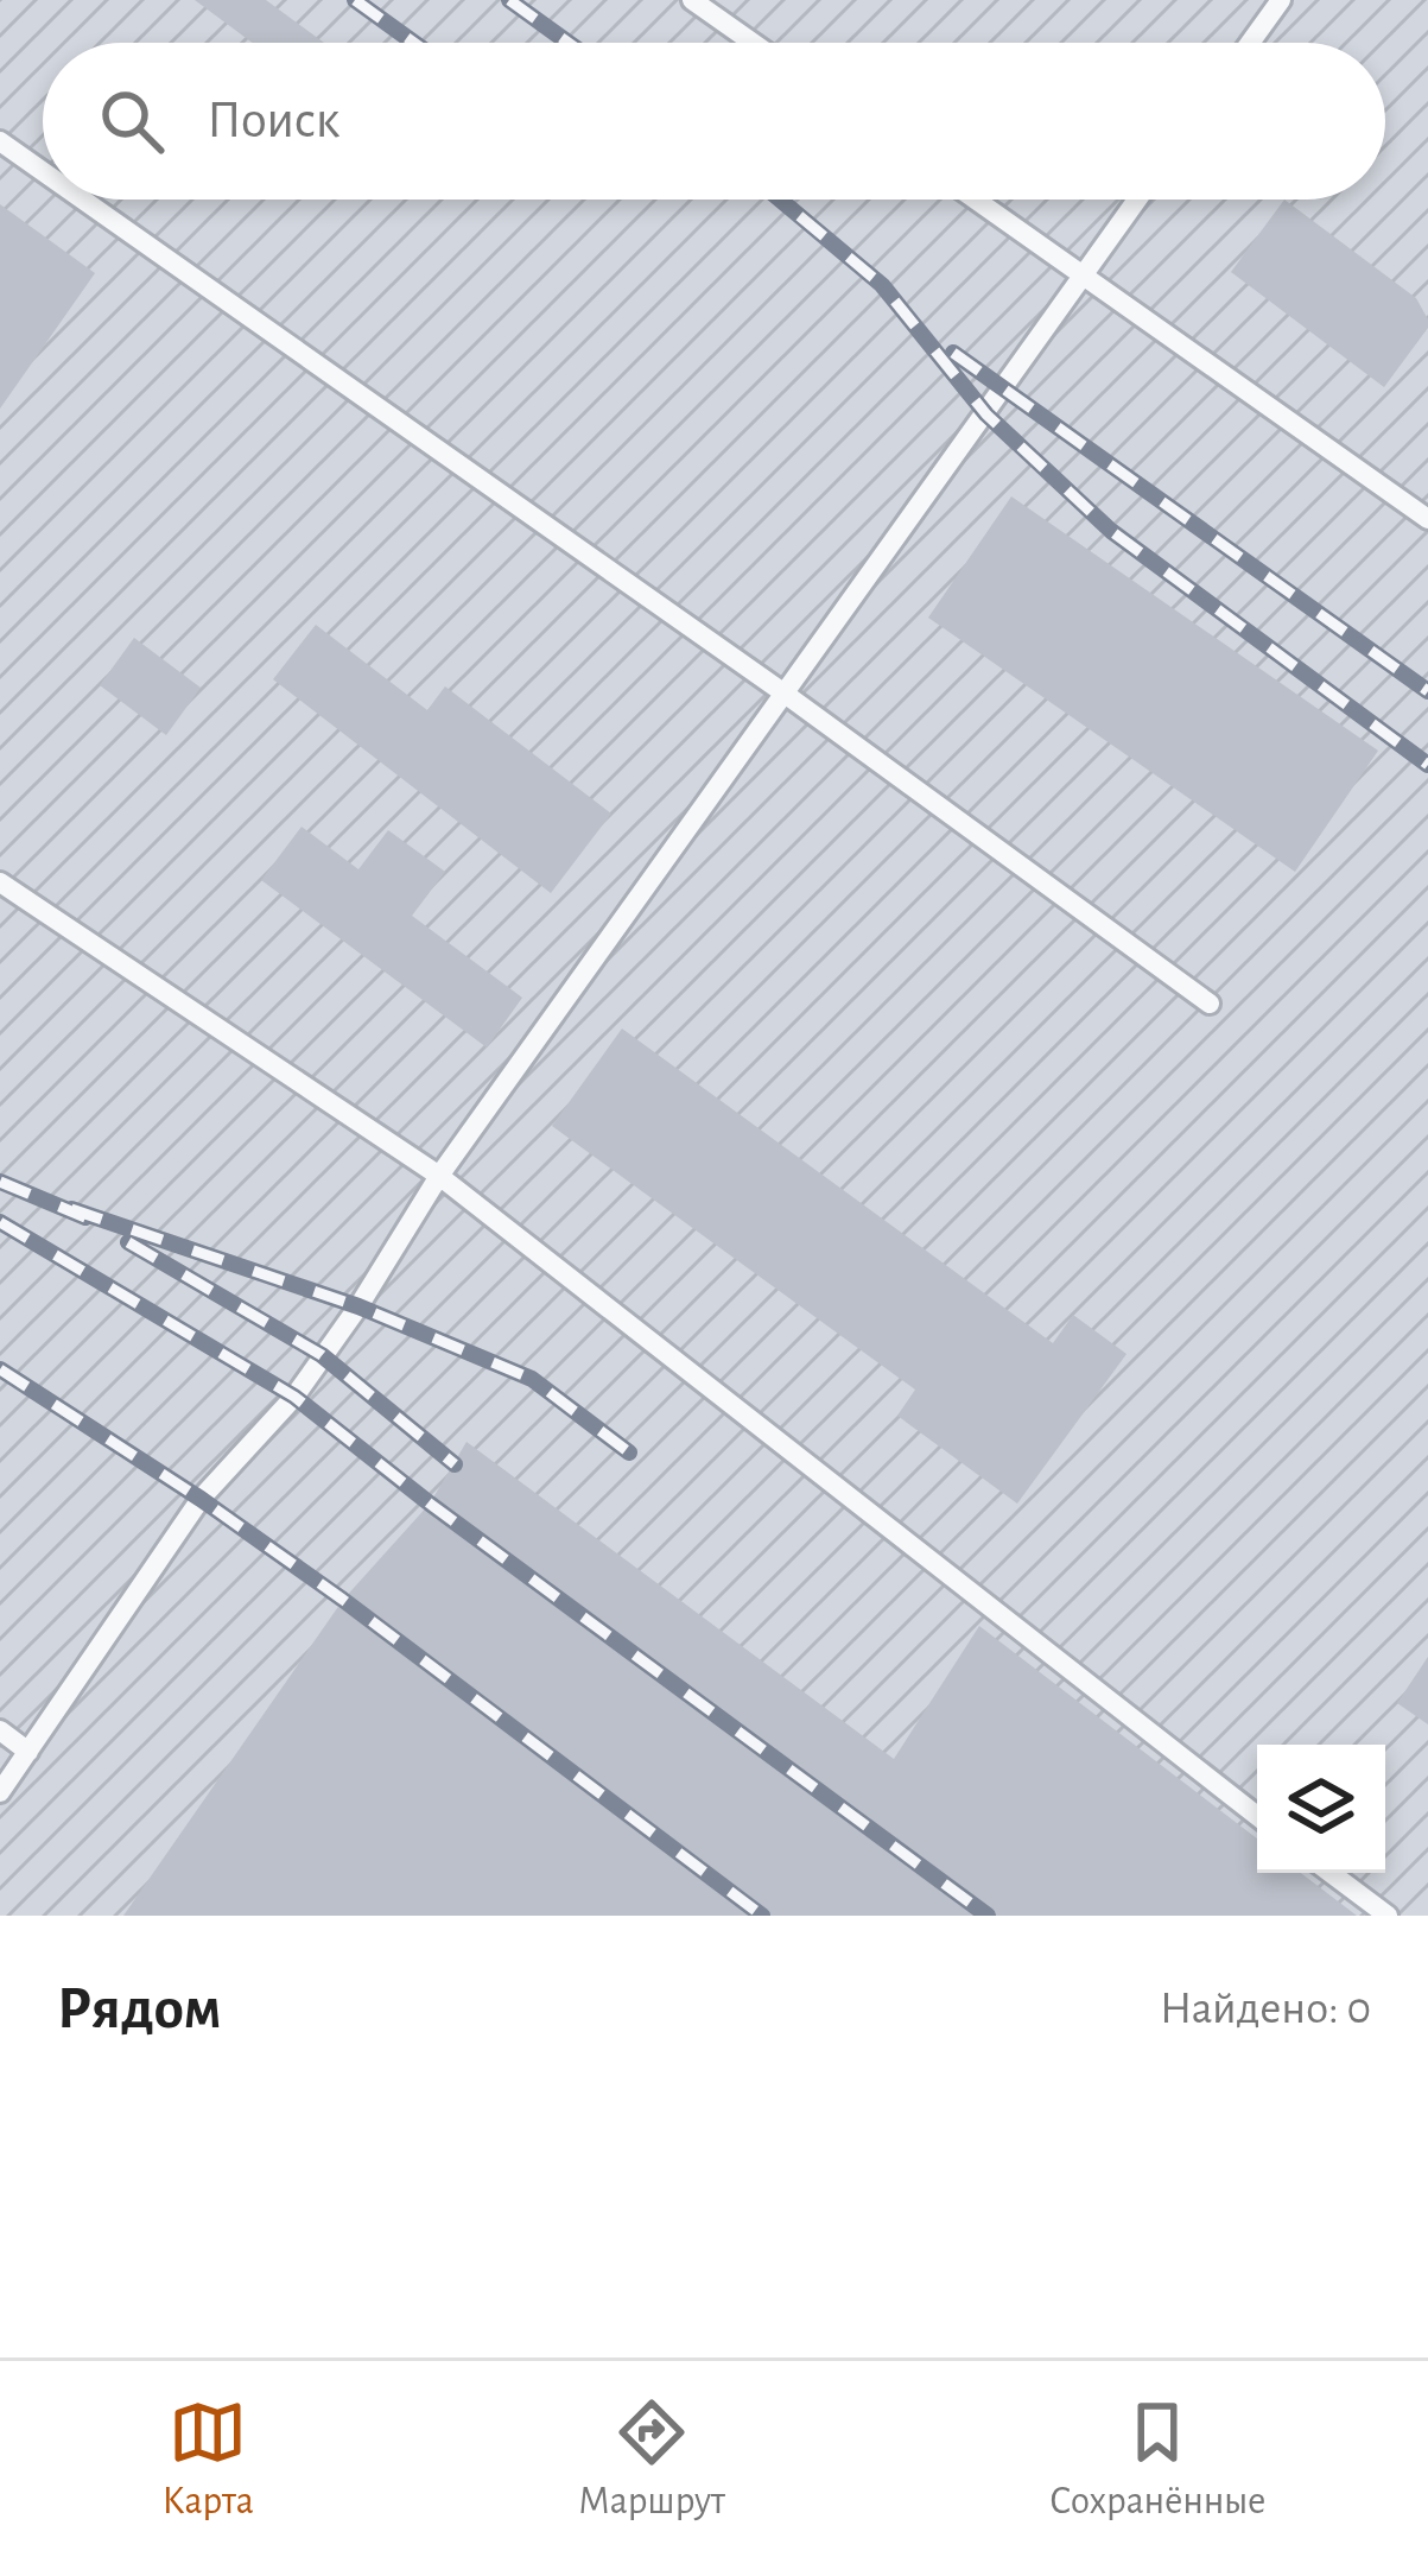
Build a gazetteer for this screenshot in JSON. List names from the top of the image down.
{
  "page": {
    "search": "Поиск",
    "heading": ["Рядом", "Найдено: 0"],
    "nav": ["Карта", "Маршрут", "Сохранённые"]
  }
}
